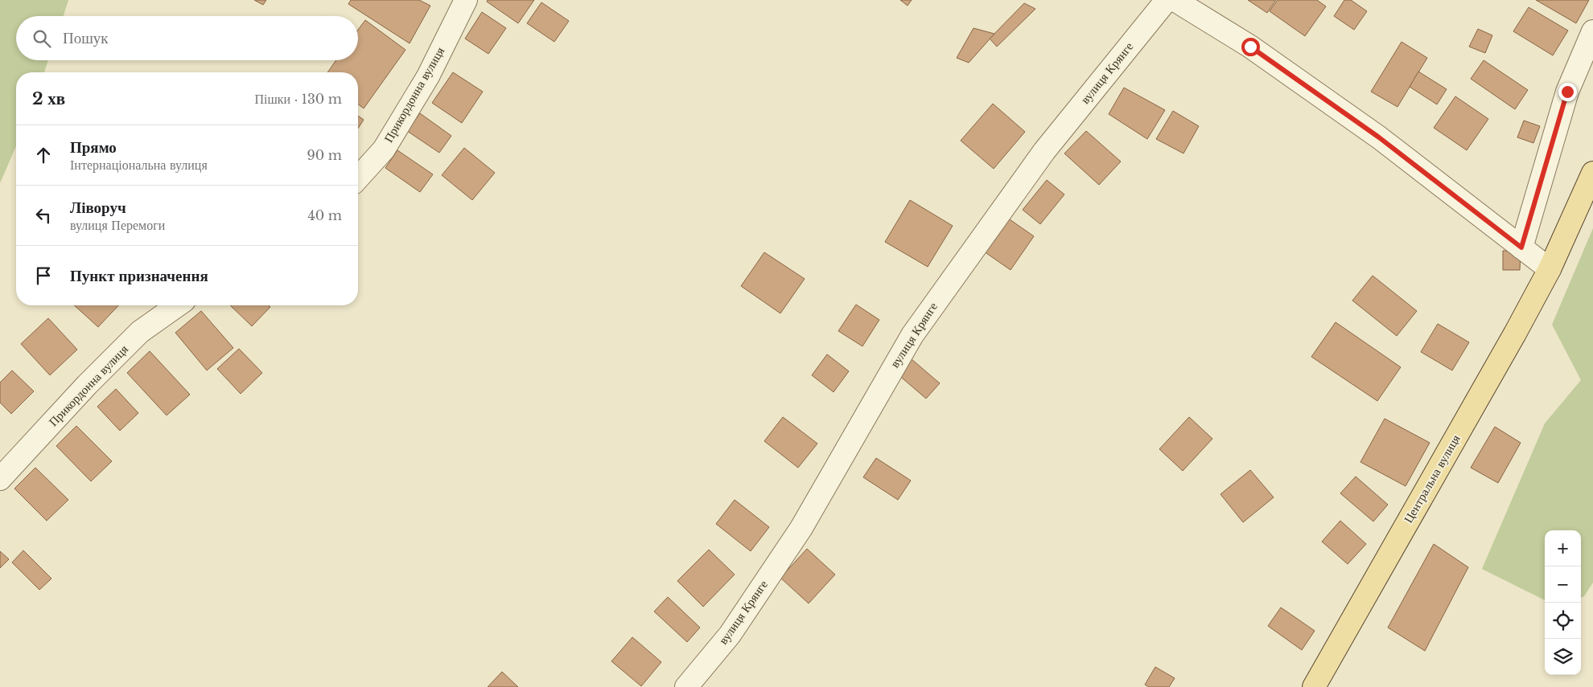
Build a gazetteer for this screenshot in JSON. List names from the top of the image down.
{
  "streets": {
    "main road": ["Центральна вулиця"],
    "street": ["вулиця Крянге", "Прикордонна вулиця"]
  },
  "page": {
    "search": "Пошук",
    "heading": ["2 хв", "Пішки · 130 m"],
    "list": [
      ["Прямо", "Інтернаціональна вулиця", "90 m"],
      ["Ліворуч", "вулиця Перемоги", "40 m"],
      "Пункт призначення"
    ],
    "map_buttons": ["+", "−"]
  }
}
